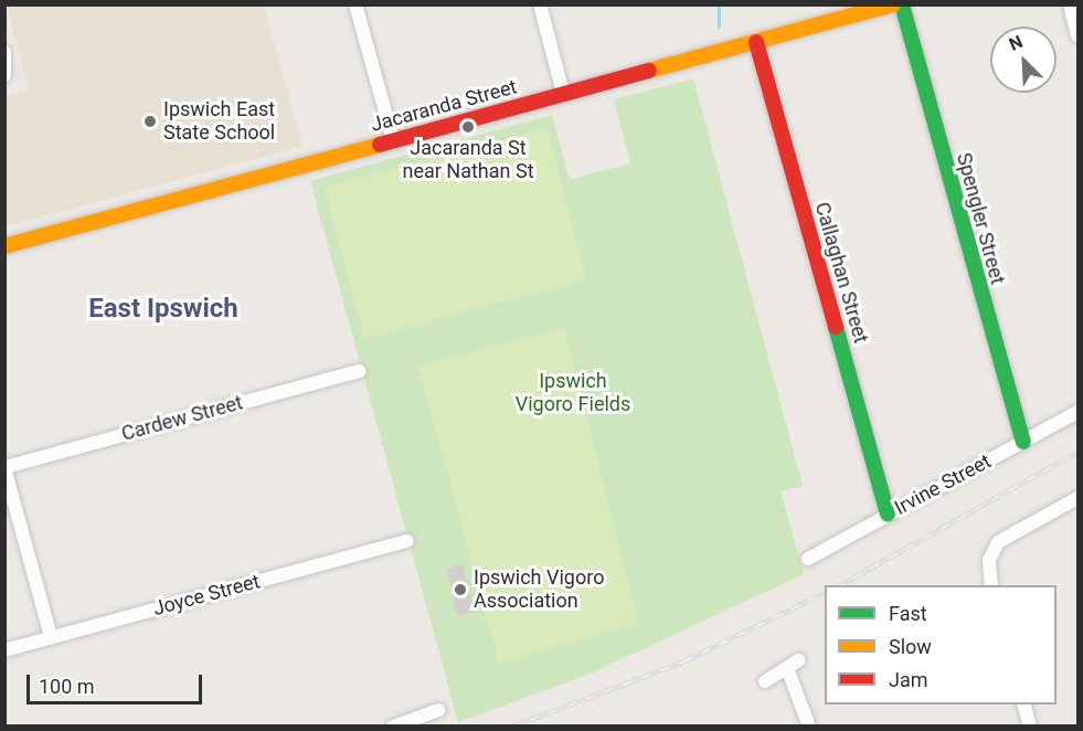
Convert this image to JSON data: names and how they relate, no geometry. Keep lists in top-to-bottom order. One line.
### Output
{"streets":{"street":["Jacaranda Street","Spengler Street","Callaghan Street","Cardew Street","Irvine Street","Joyce Street"]},"crossings":[["Jacaranda Street","Callaghan Street"],["Spengler Street","Irvine Street"],["Callaghan Street","Irvine Street"]],"districts":["East Ipswich"],"parks":["Ipswich Vigoro Fields"],"places":["Ipswich East State School","Jacaranda St near Nathan St","Ipswich Vigoro Association"],"legend":["Fast","Slow","Jam"],"scale_bar":"100 m","north":"top left"}
